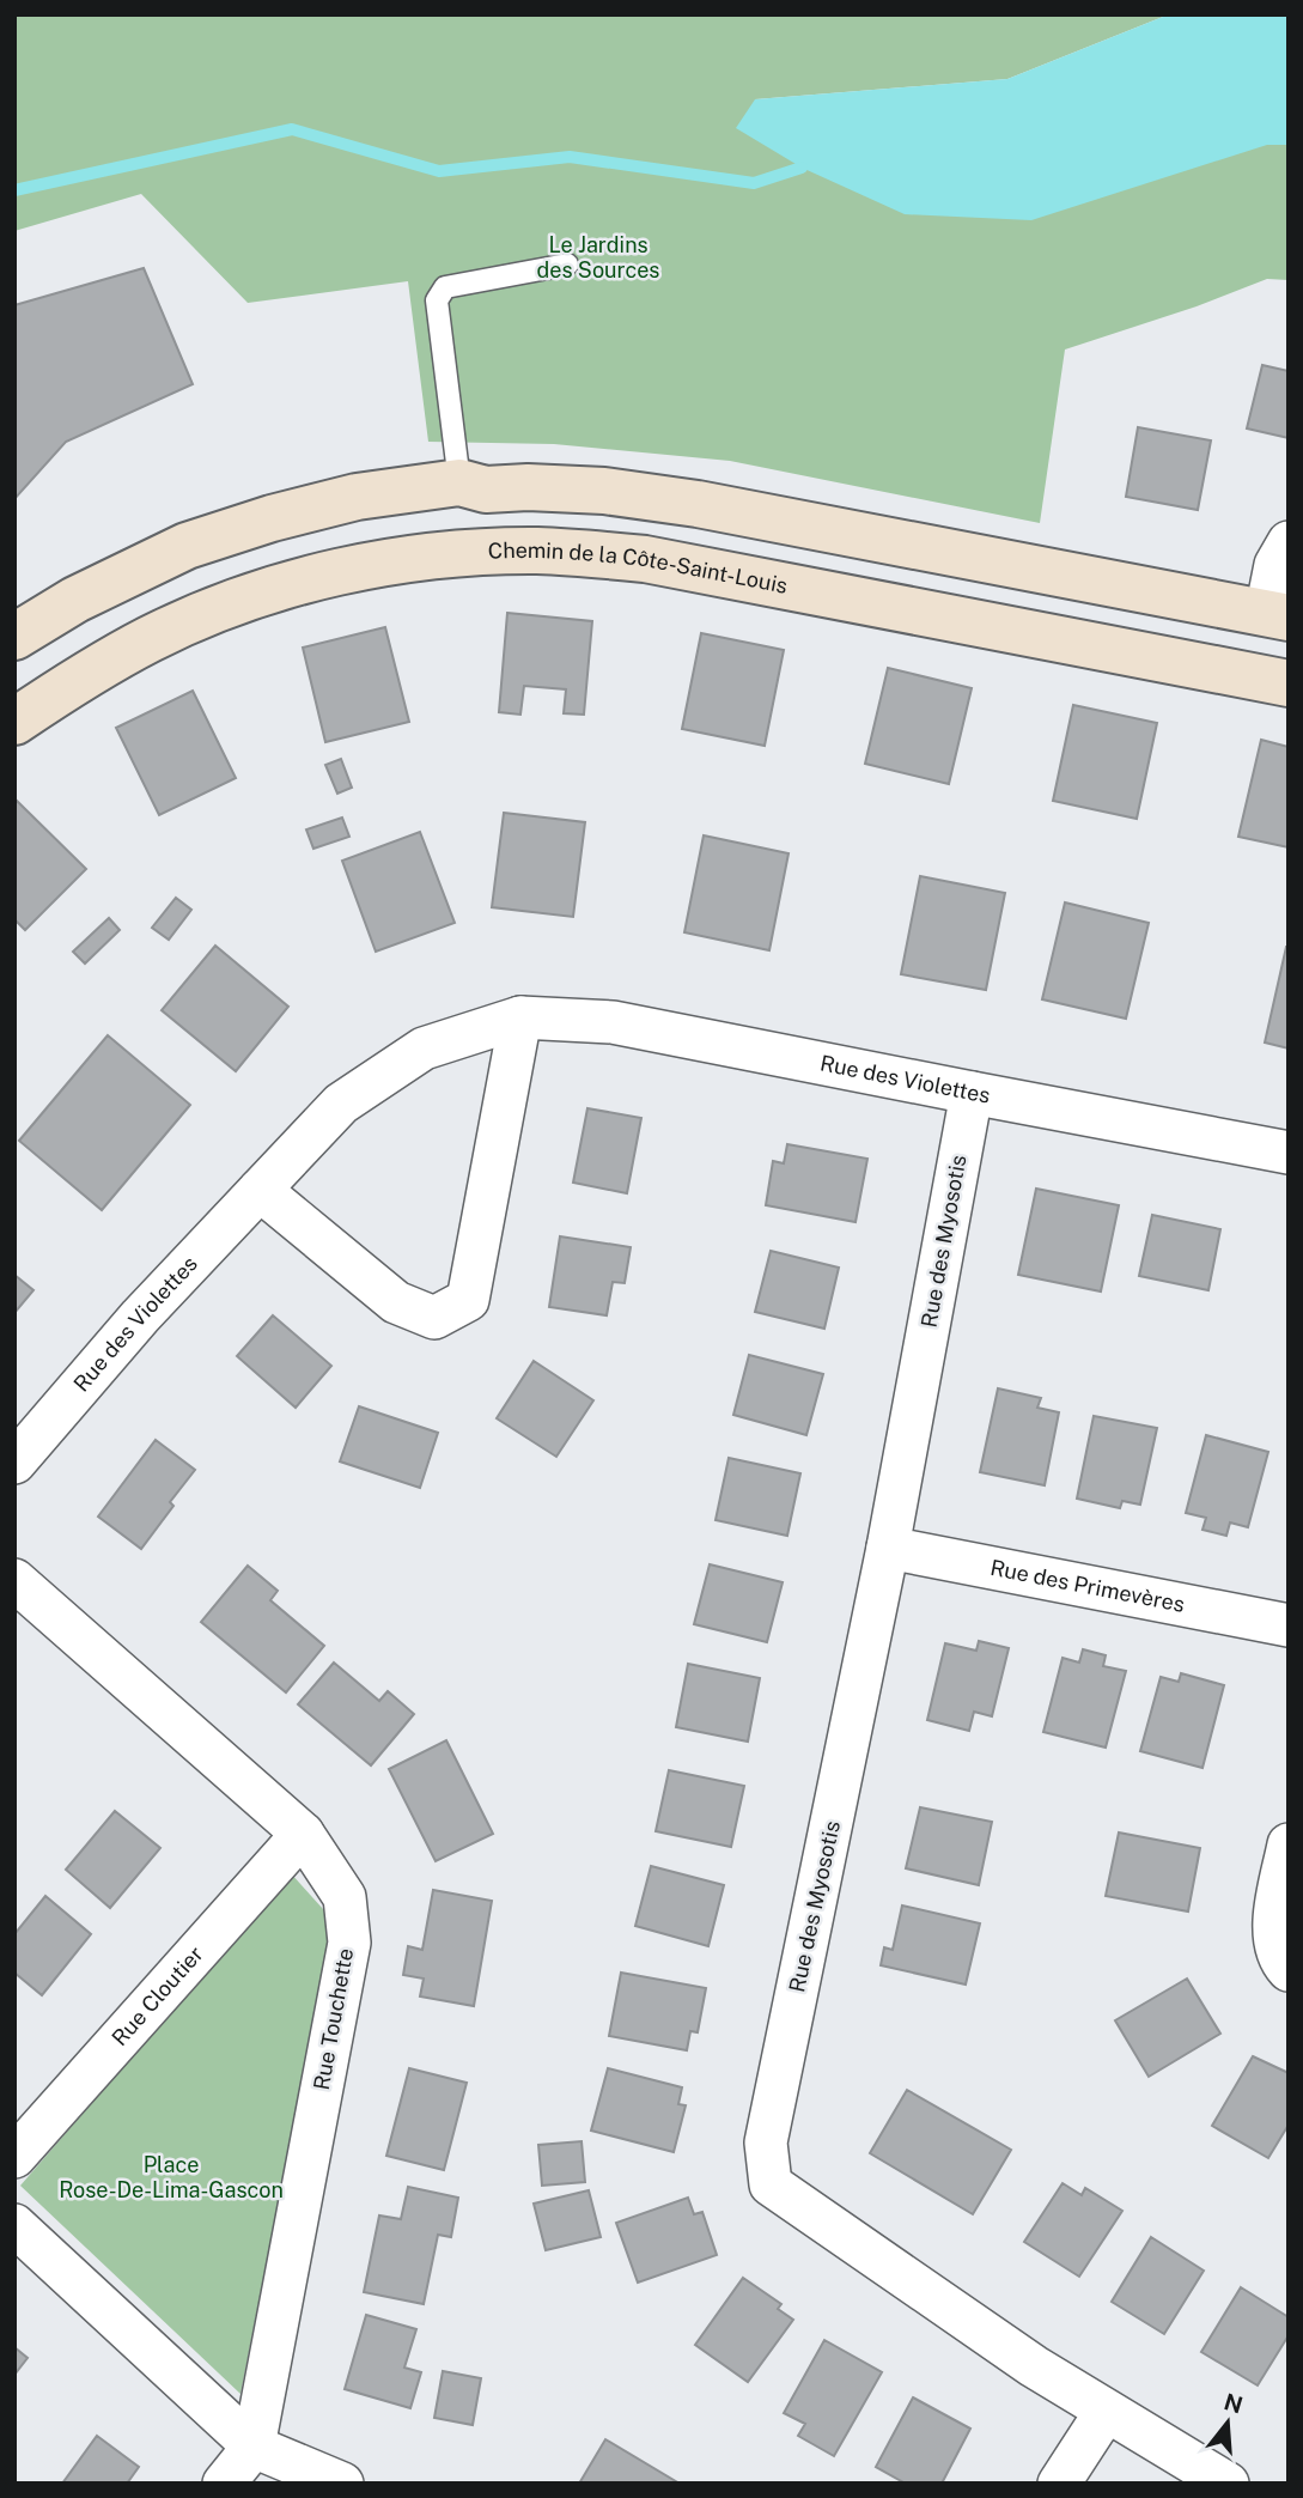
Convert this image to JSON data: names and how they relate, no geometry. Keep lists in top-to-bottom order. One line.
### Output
{"streets":{"street":["Chemin de la Côte-Saint-Louis","Rue des Violettes","Rue des Myosotis","Rue des Primevères","Rue Cloutier","Rue Touchette"]},"crossings":[["Rue des Violettes","Rue des Myosotis"],["Rue des Myosotis","Rue des Primevères"],["Rue Cloutier","Rue Touchette"]],"parks":["Le Jardins des Sources","Place Rose-De-Lima-Gascon"],"north":"top"}
